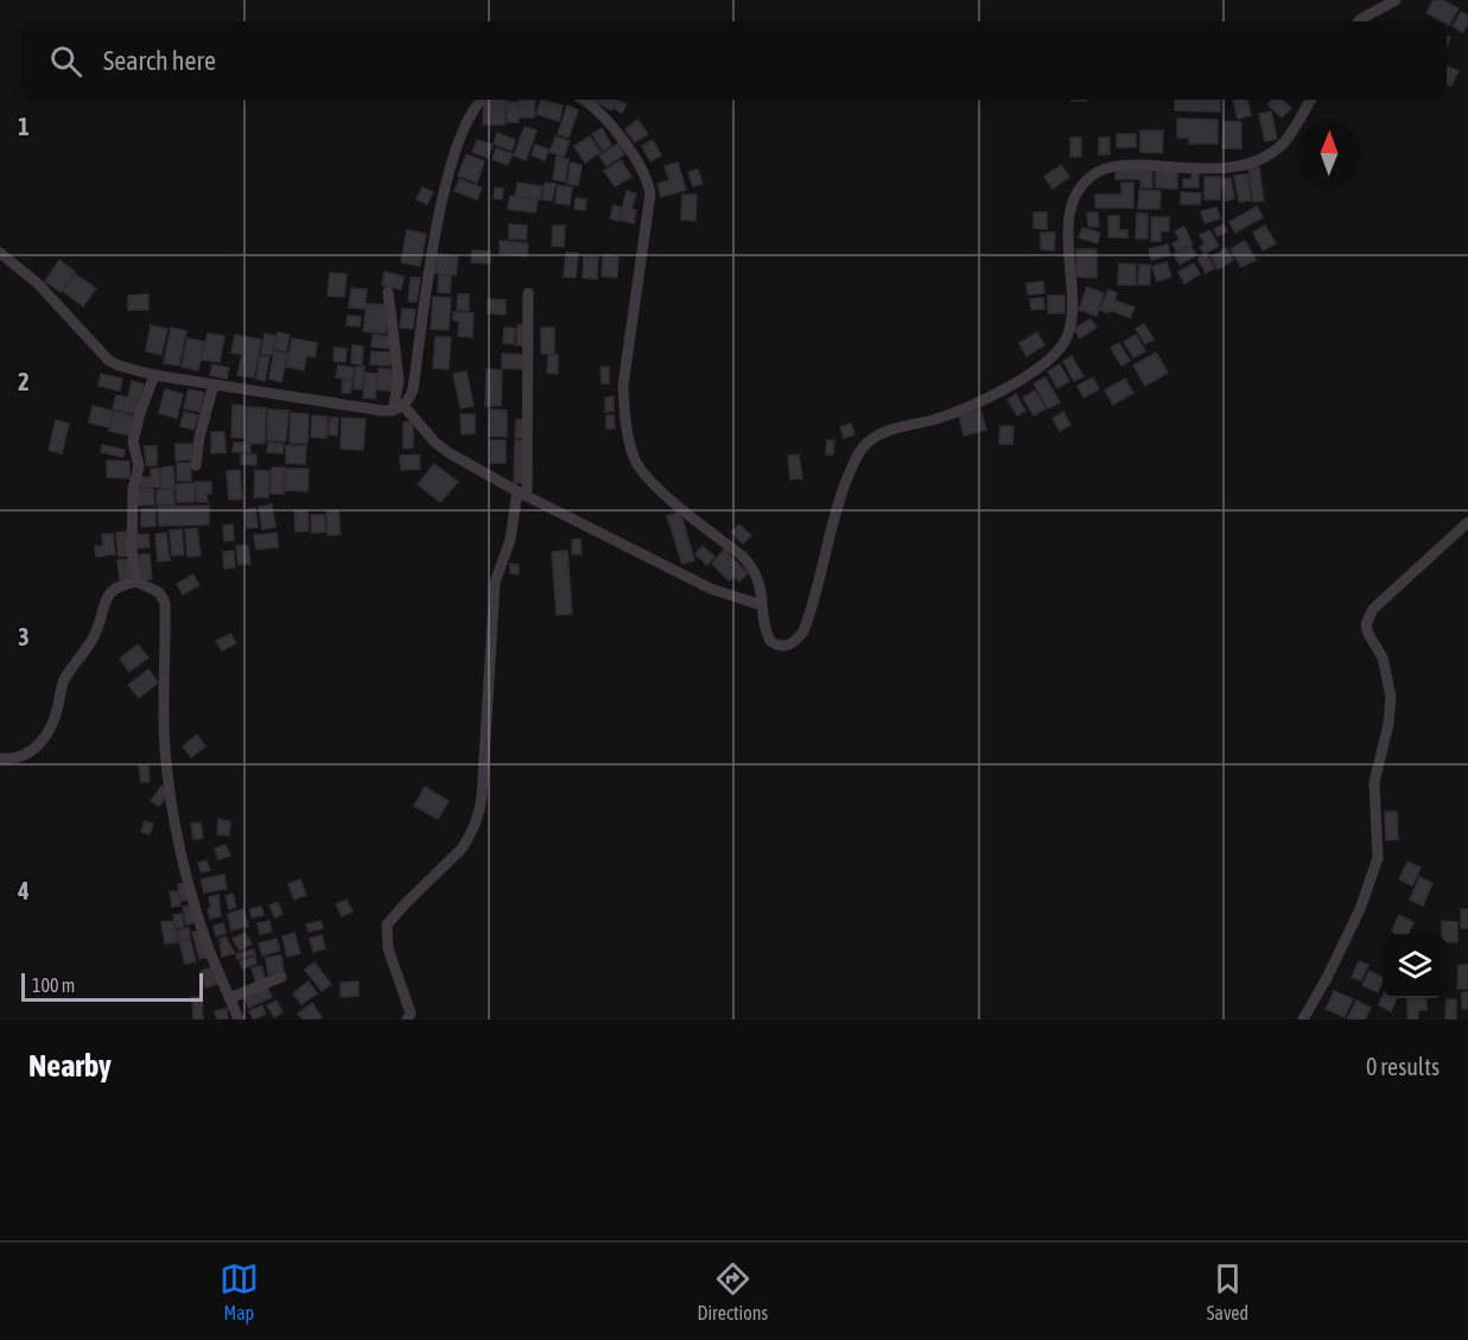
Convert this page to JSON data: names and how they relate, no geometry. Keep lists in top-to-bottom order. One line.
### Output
{"scale_bar":"100 m","north":"top","page":{"search":"Search here","scale":"100 m","heading":["Nearby","0 results"],"nav":["Map","Directions","Saved"]},"grid":{"rows":["1","2","3","4"]}}
